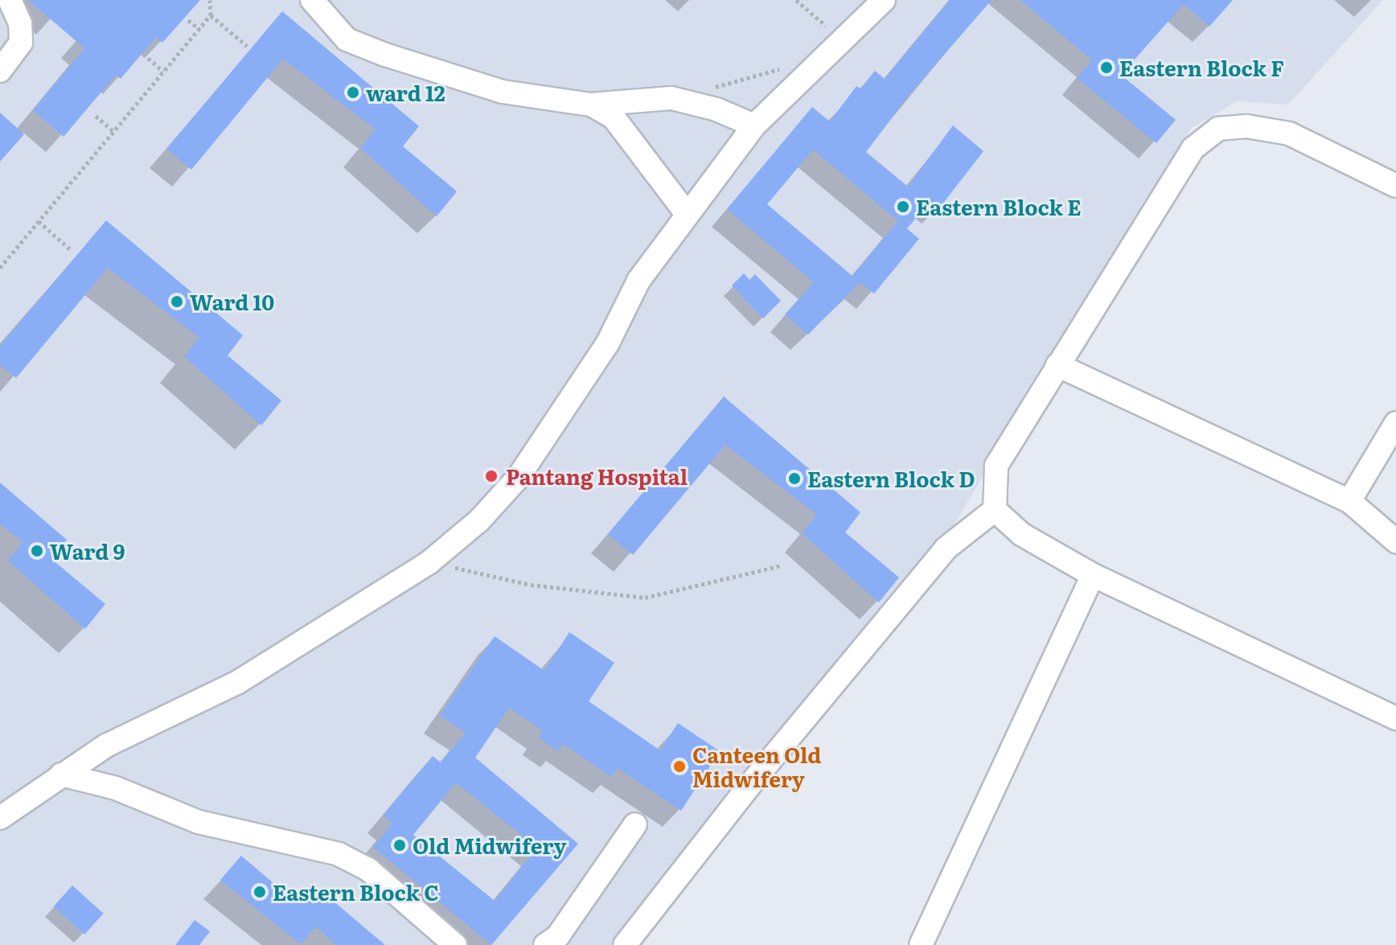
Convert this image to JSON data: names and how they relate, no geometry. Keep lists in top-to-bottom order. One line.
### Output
{"places":["Eastern Block F","ward 12","Eastern Block E","Ward 10","Pantang Hospital","Eastern Block D","Ward 9","Canteen Old Midwifery","Old Midwifery","Eastern Block C"]}
